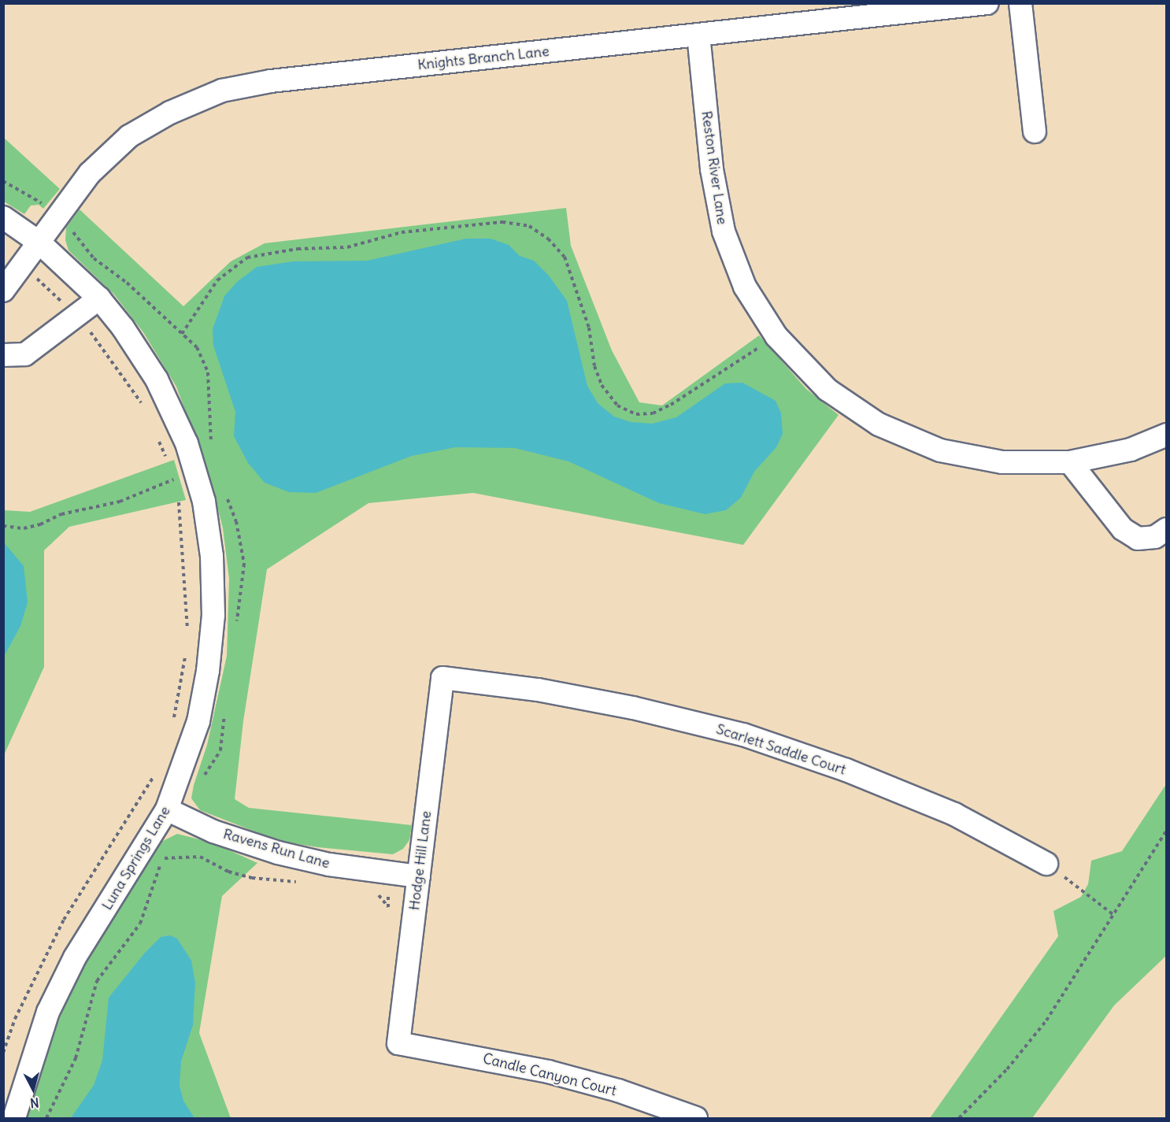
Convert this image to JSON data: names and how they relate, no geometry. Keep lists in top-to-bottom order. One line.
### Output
{"streets":{"street":["Knights Branch Lane","Reston River Lane","Scarlett Saddle Court","Ravens Run Lane","Luna Springs Lane","Hodge Hill Lane","Candle Canyon Court"]},"crossings":[["Knights Branch Lane","Reston River Lane"],["Knights Branch Lane","Luna Springs Lane"],["Scarlett Saddle Court","Hodge Hill Lane"],["Ravens Run Lane","Luna Springs Lane"],["Ravens Run Lane","Hodge Hill Lane"],["Hodge Hill Lane","Candle Canyon Court"]],"north":"bottom"}
